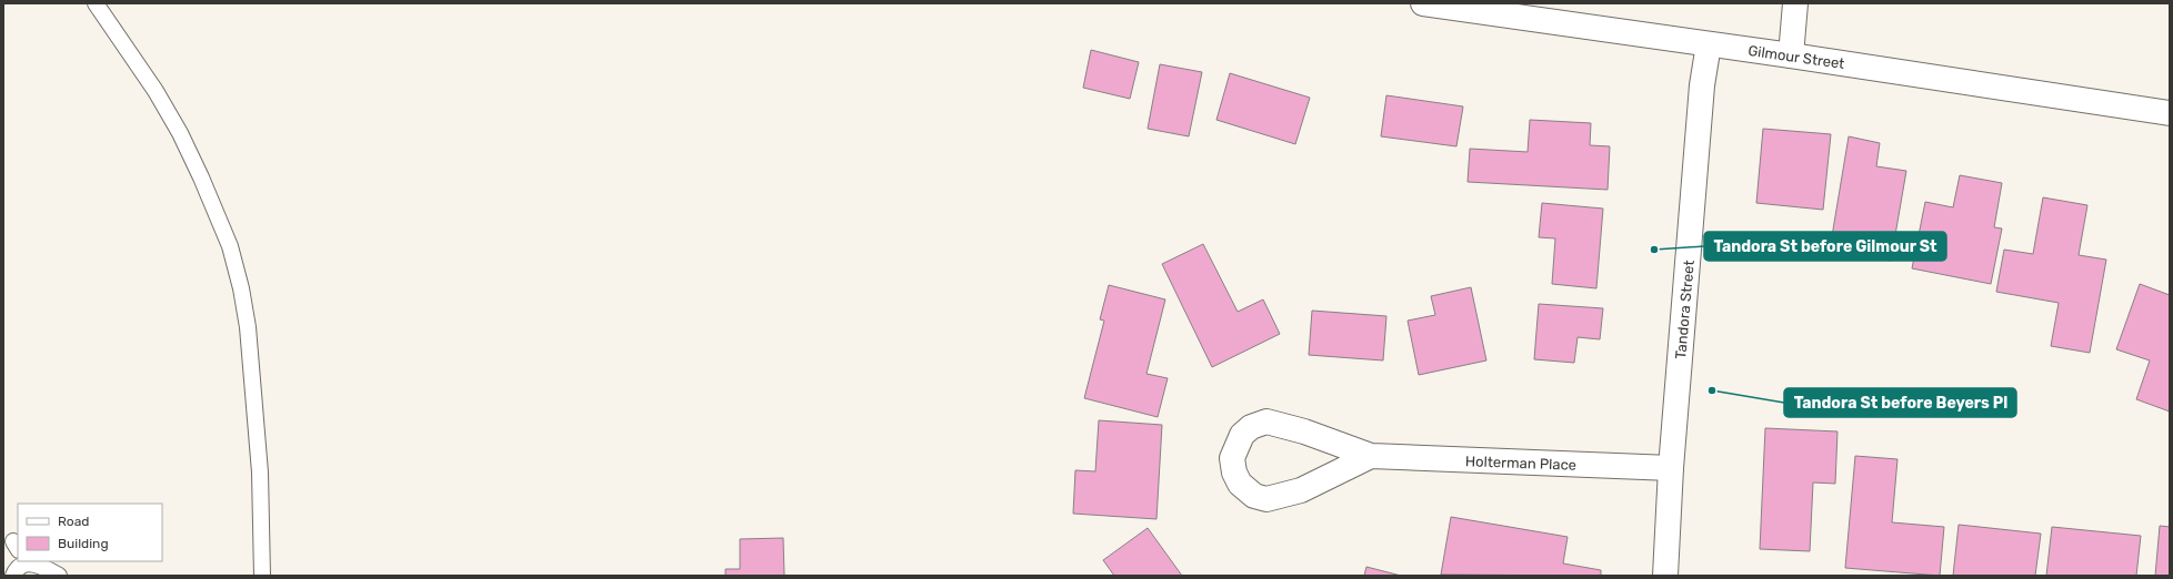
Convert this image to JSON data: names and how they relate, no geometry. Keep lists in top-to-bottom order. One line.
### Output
{"streets":{"street":["Gilmour Street","Tandora Street","Holterman Place"]},"crossings":[["Gilmour Street","Tandora Street"],["Tandora Street","Holterman Place"]],"places":["Tandora St before Gilmour St","Tandora St before Beyers Pl"],"legend":["Road","Building"]}
